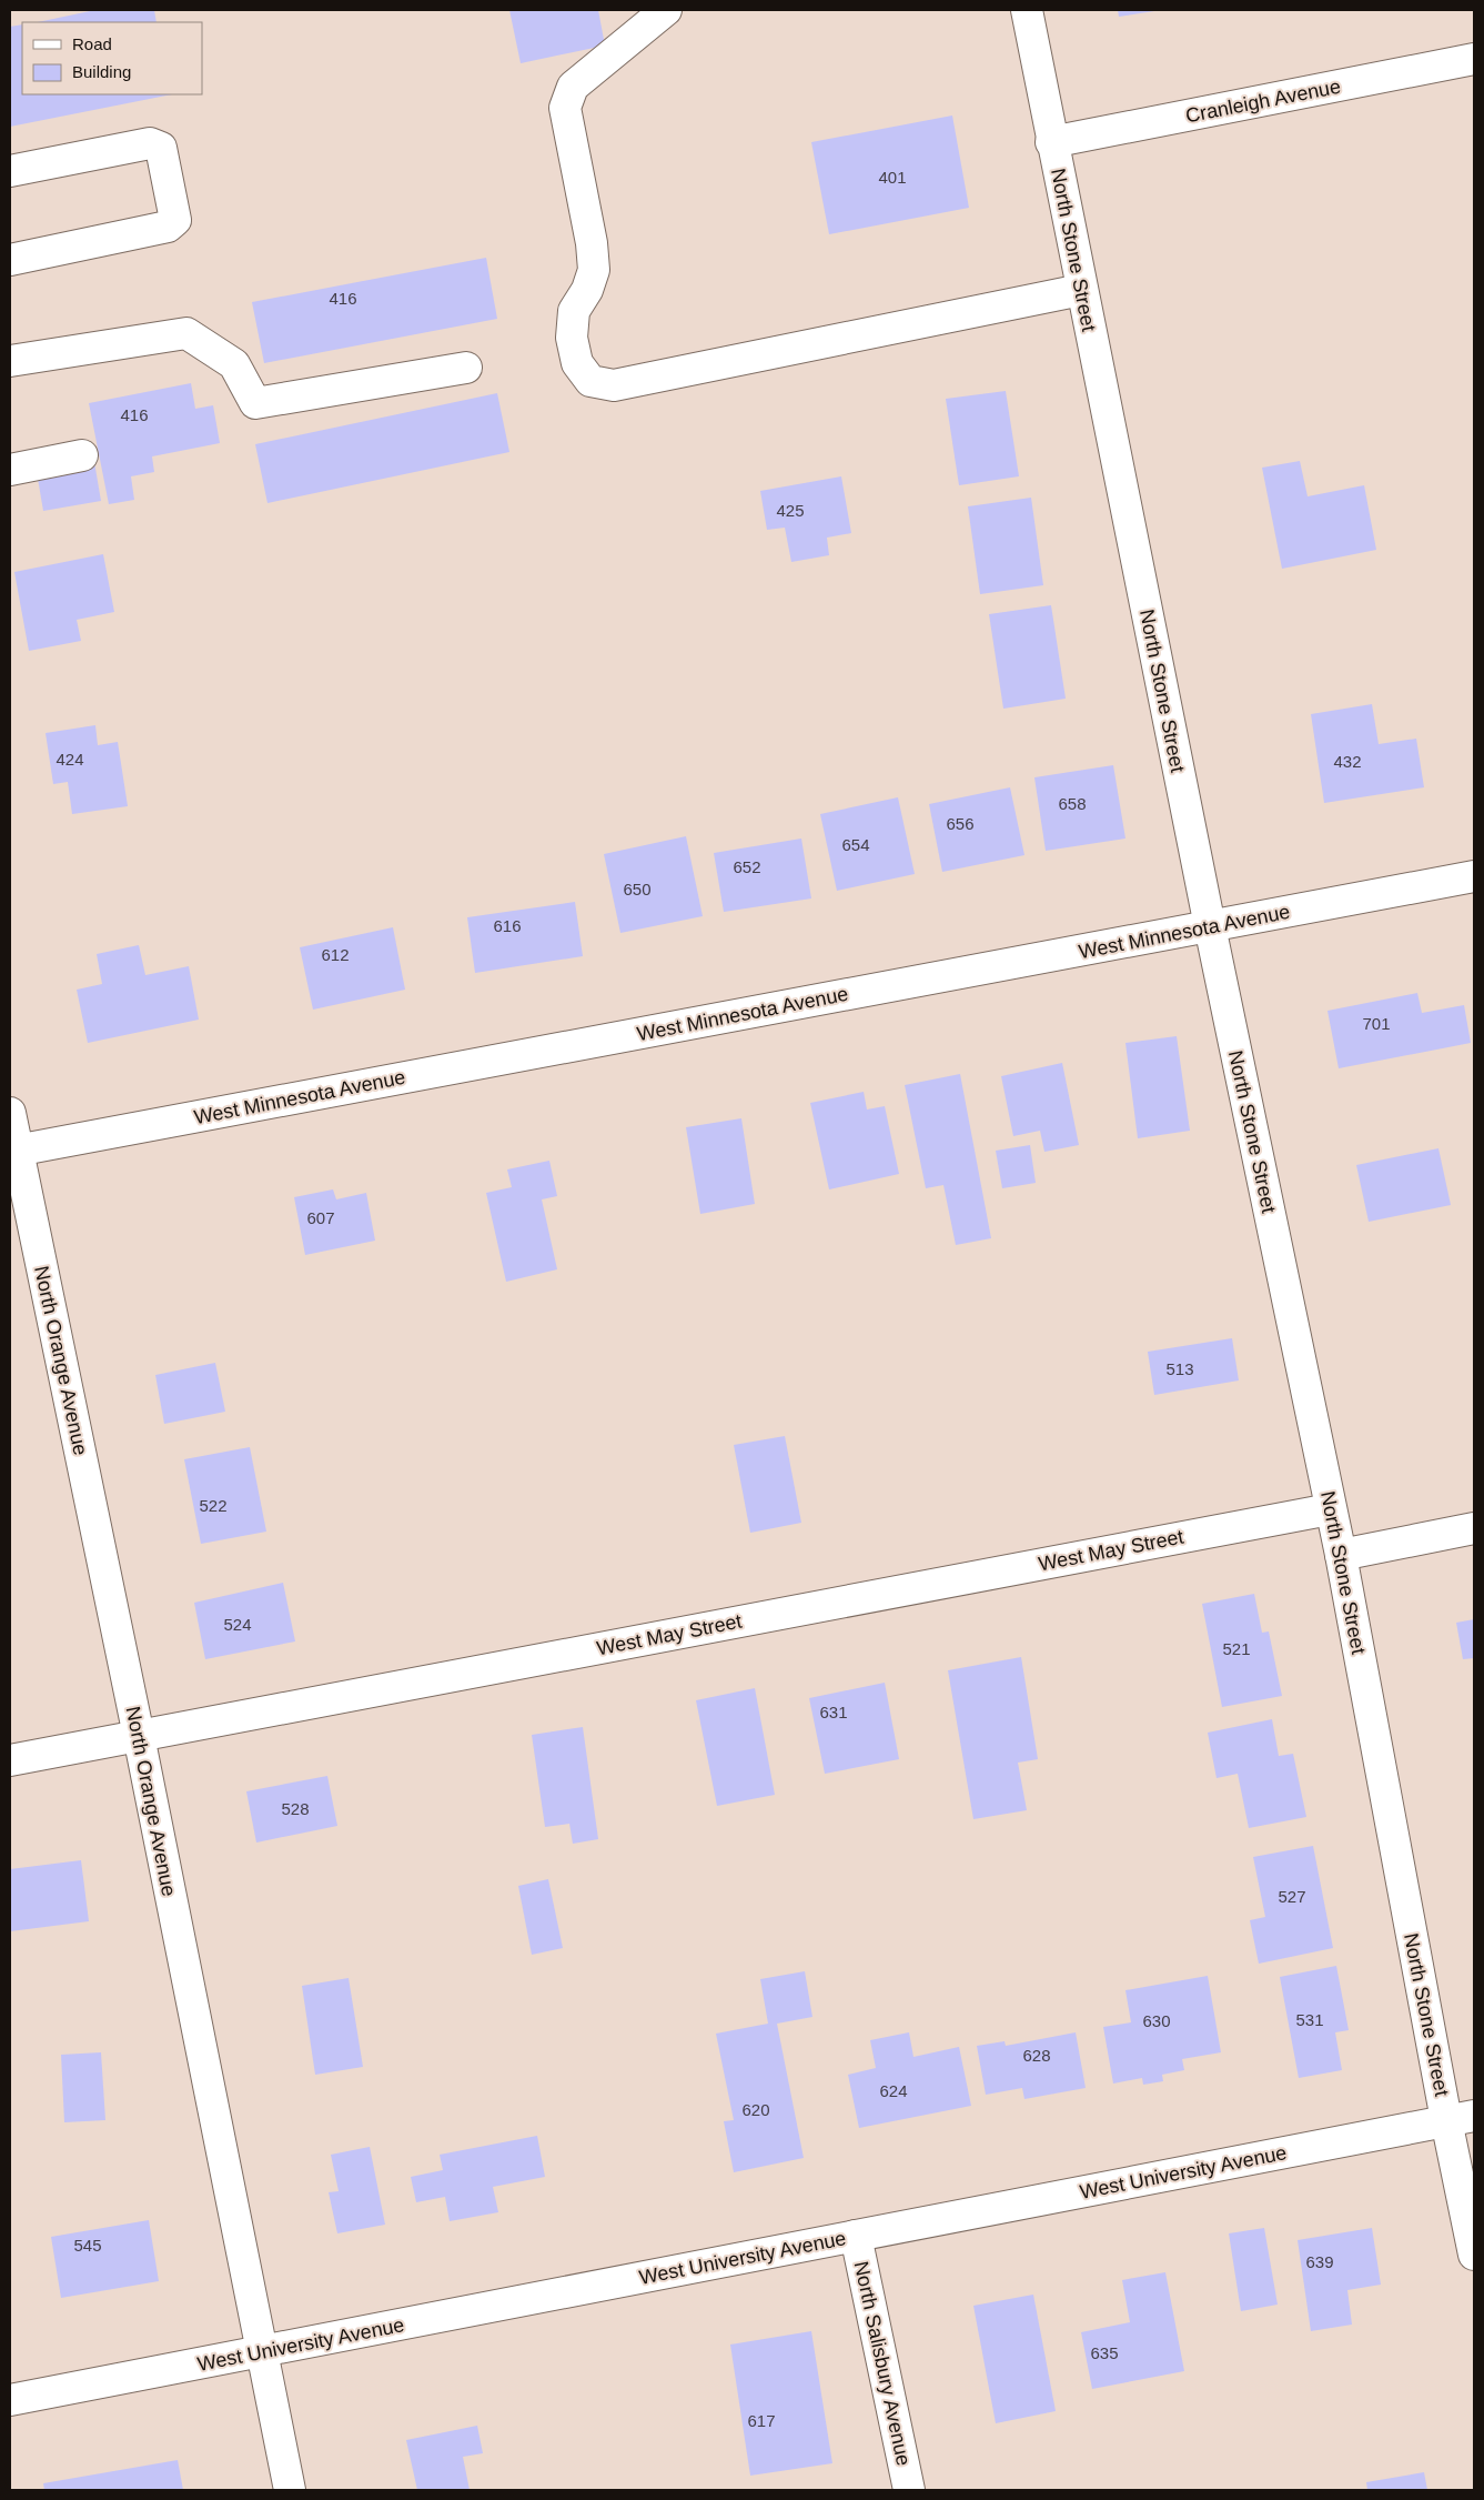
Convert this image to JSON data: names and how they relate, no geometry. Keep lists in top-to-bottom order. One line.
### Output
{"streets":{"street":["Cranleigh Avenue","North Stone Street","West Minnesota Avenue","North Orange Avenue","West May Street","West University Avenue","North Salisbury Avenue"]},"crossings":[["Cranleigh Avenue","North Stone Street"],["North Stone Street","West Minnesota Avenue"],["North Stone Street","West May Street"],["North Stone Street","West University Avenue"],["West Minnesota Avenue","North Orange Avenue"],["North Orange Avenue","West May Street"],["North Orange Avenue","West University Avenue"],["West University Avenue","North Salisbury Avenue"]],"house_numbers":["401","416","416","425","424","432","658","656","654","652","650","616","612","701","607","513","522","524","521","631","528","527","531","630","628","624","620","545","639","635","617"],"legend":["Road","Building"]}
